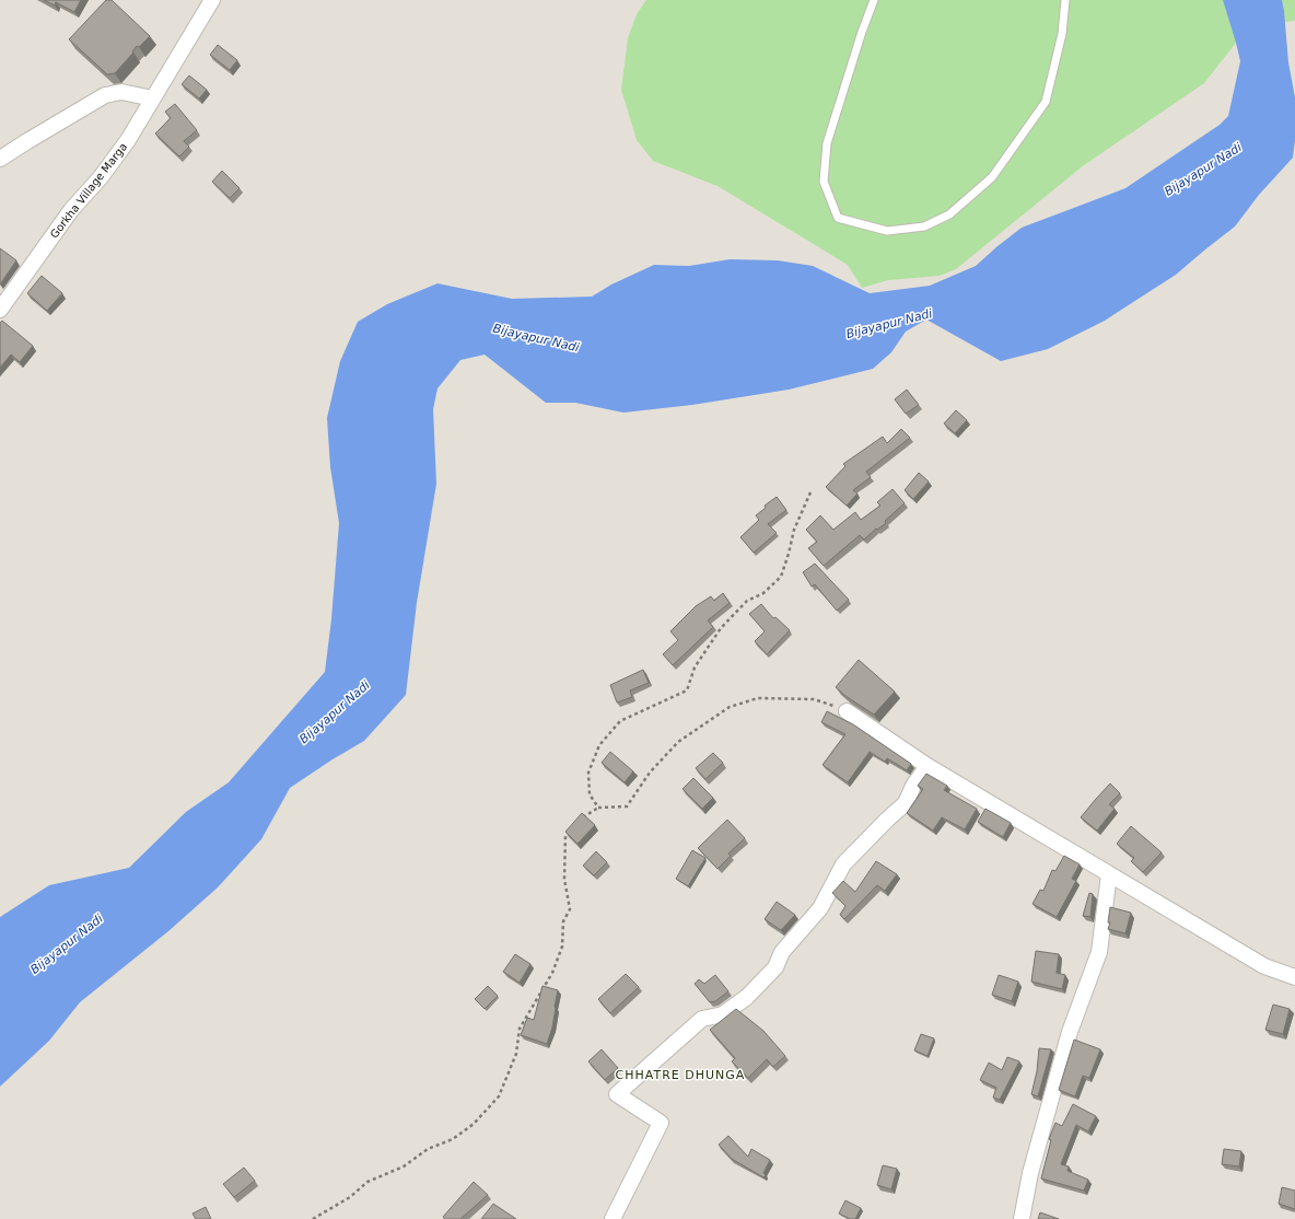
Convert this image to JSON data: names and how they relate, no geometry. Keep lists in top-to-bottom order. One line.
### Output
{"streets":{"street":["Gorkha Village Marga"]},"districts":["CHHATRE DHUNGA"],"water":["Bijayapur Nadi"]}
